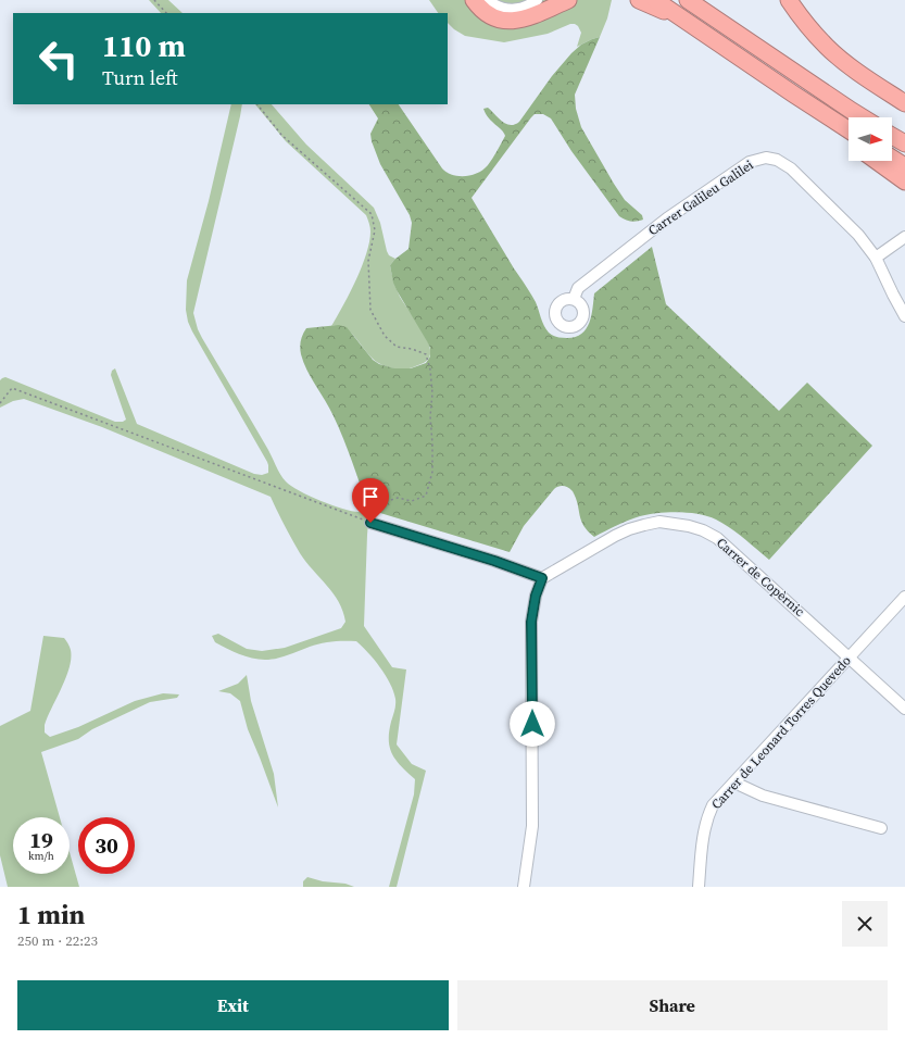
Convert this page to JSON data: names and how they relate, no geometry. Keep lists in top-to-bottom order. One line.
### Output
{"streets":{"street":["Carrer Galileu Galilei","Carrer de Copèrnic","Carrer de Leonard Torres Quevedo"]},"crossings":[["Carrer de Copèrnic","Carrer de Leonard Torres Quevedo"]],"north":"right","page":{"turn":["110 m","Turn left"],"speed":"19 km/h","limit":"30","heading":["1 min","250 m · 22:23"],"buttons":["Exit","Share"]}}
